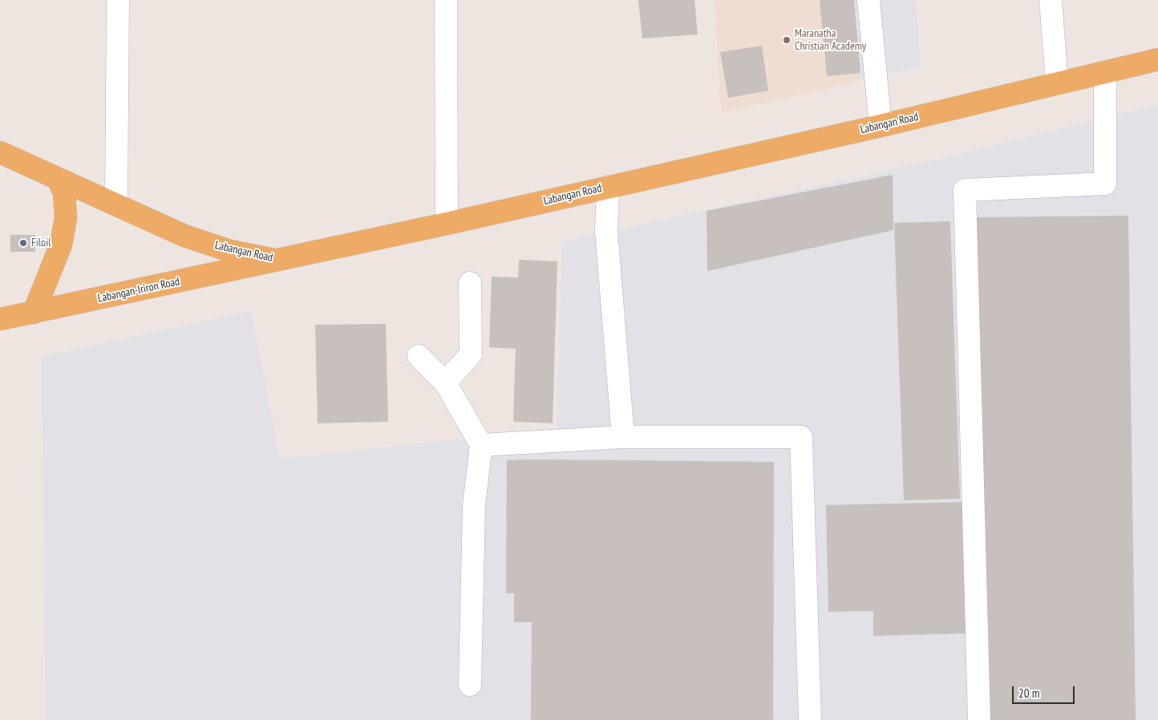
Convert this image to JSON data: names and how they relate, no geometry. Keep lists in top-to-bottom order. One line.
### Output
{"streets":{"main road":["Labangan Road","Labangan-Iriron Road"]},"crossings":[["Labangan Road","Labangan-Iriron Road"]],"places":["Maranatha Christian Academy","Filoil"],"scale_bar":"20 m"}
